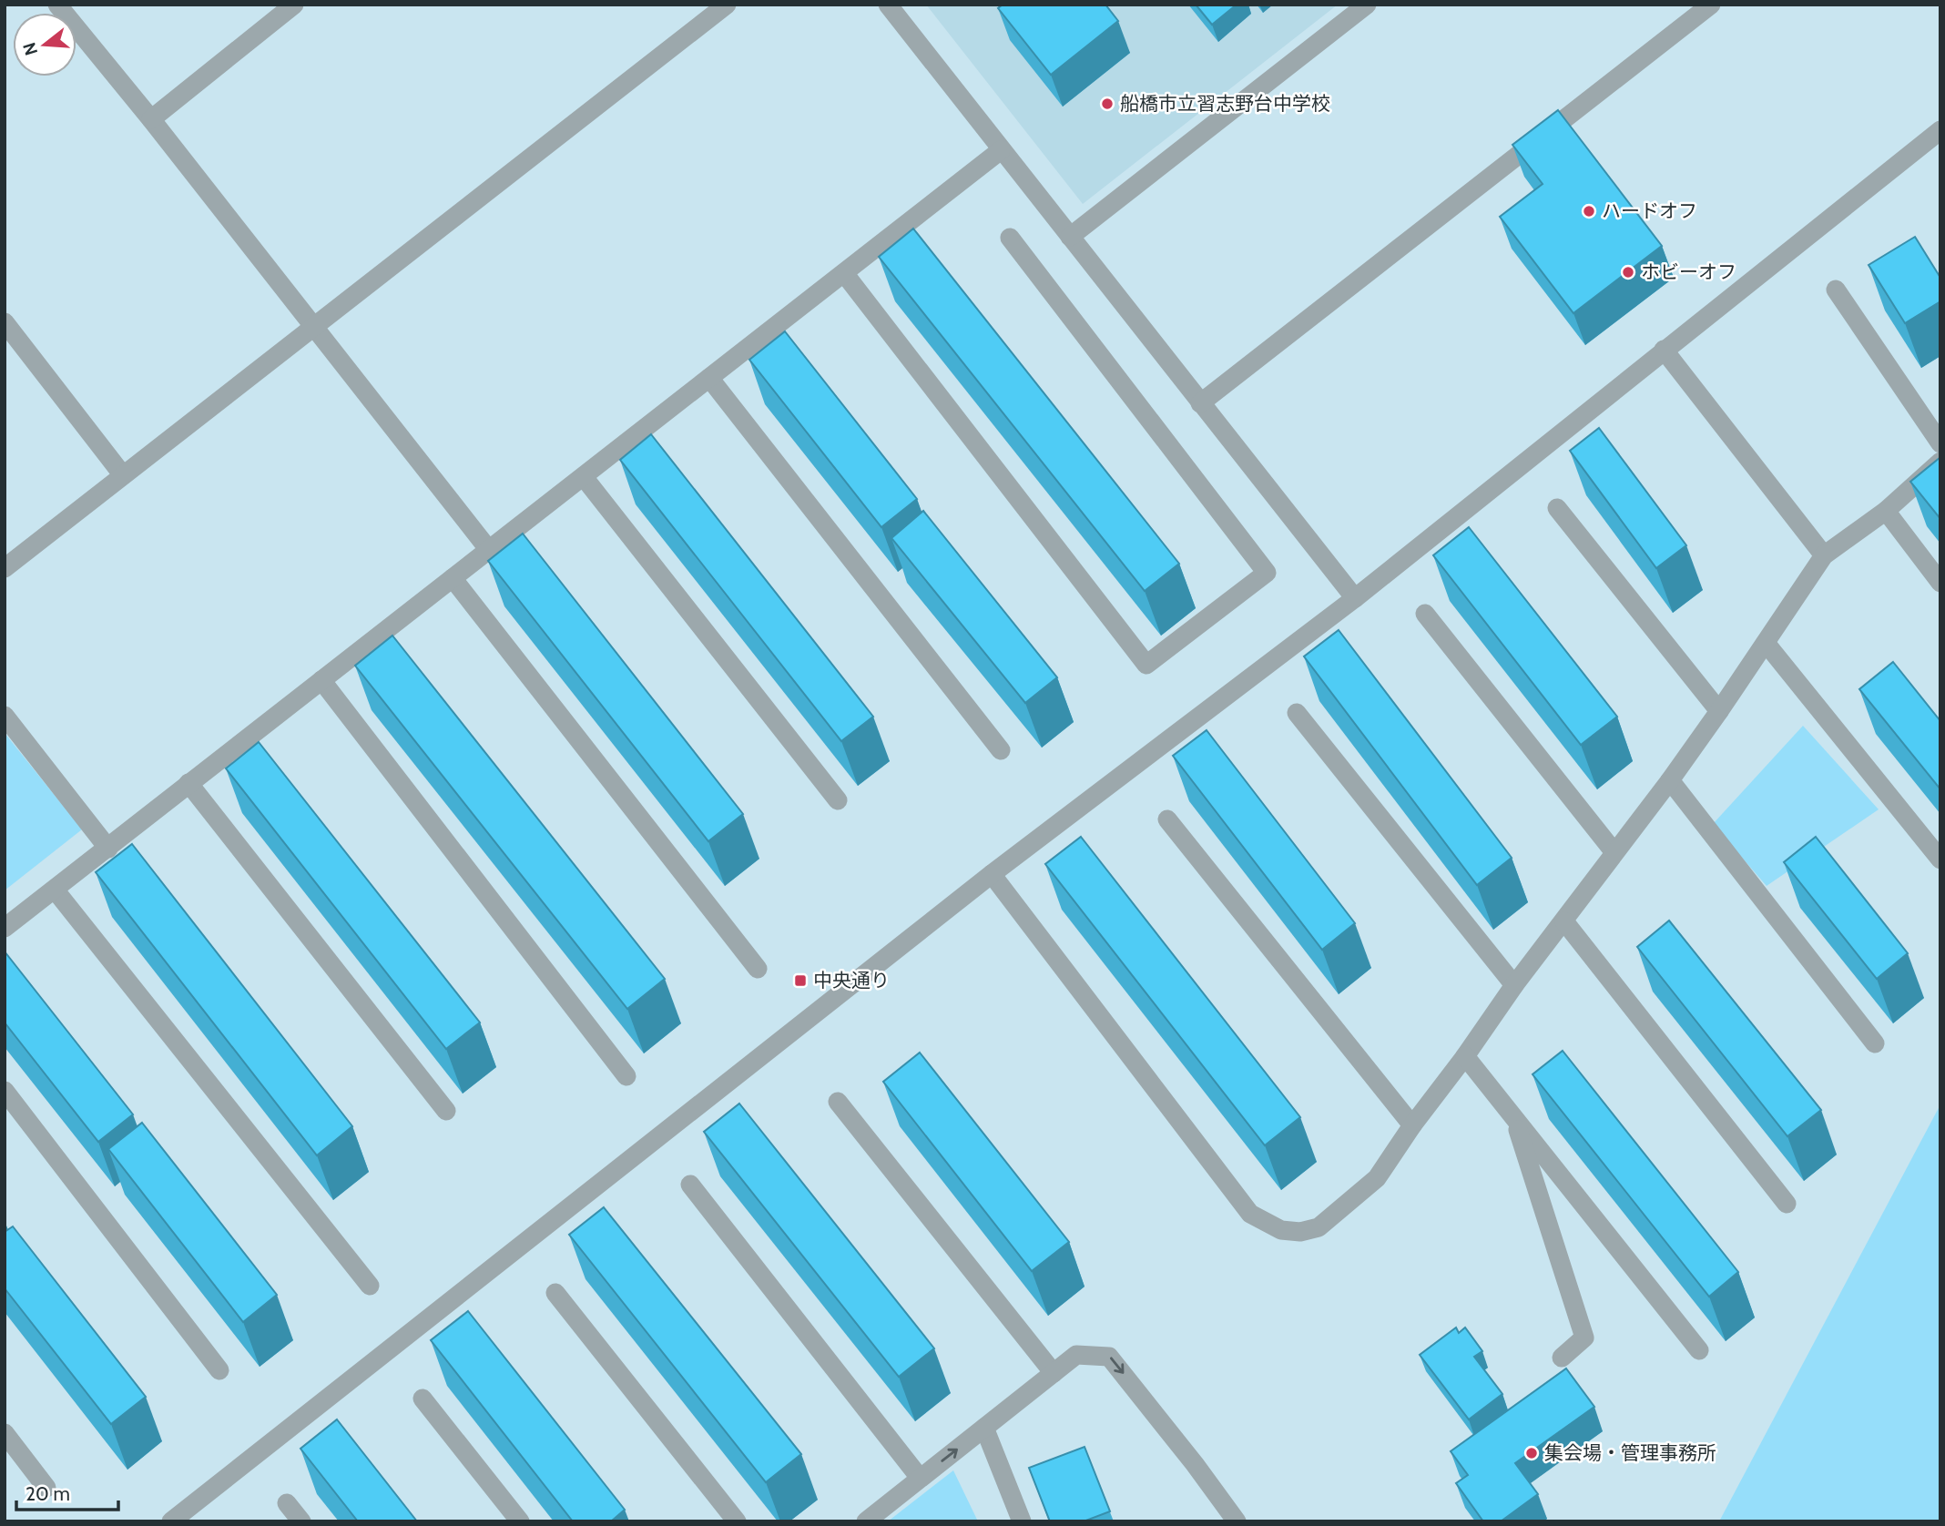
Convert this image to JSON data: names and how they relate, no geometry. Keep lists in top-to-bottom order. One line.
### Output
{"places":{"other":["船橋市立習志野台中学校","ハードオフ","ホビーオフ","集会場・管理事務所"],"transit":["中央通り"]},"scale_bar":"20 m","north":"left"}
